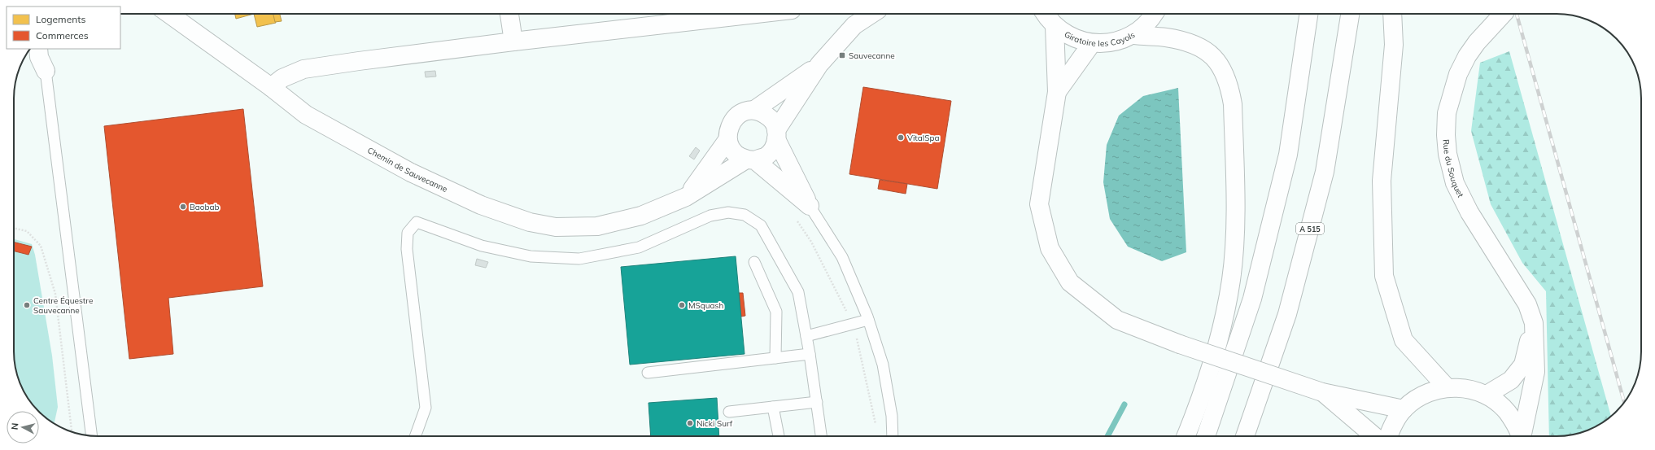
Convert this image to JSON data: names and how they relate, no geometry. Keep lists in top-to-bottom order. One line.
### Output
{"streets":{"main road":["Giratoire les Cayols","Rue du Souquet","Chemin de Sauvecanne","A 515"]},"places":{"transit":["Sauvecanne"],"other":["VitalSpa","Baobab","Centre Équestre Sauvecanne","MSquash","Nicki Surf"]},"legend":["Logements","Commerces"],"north":"left"}
